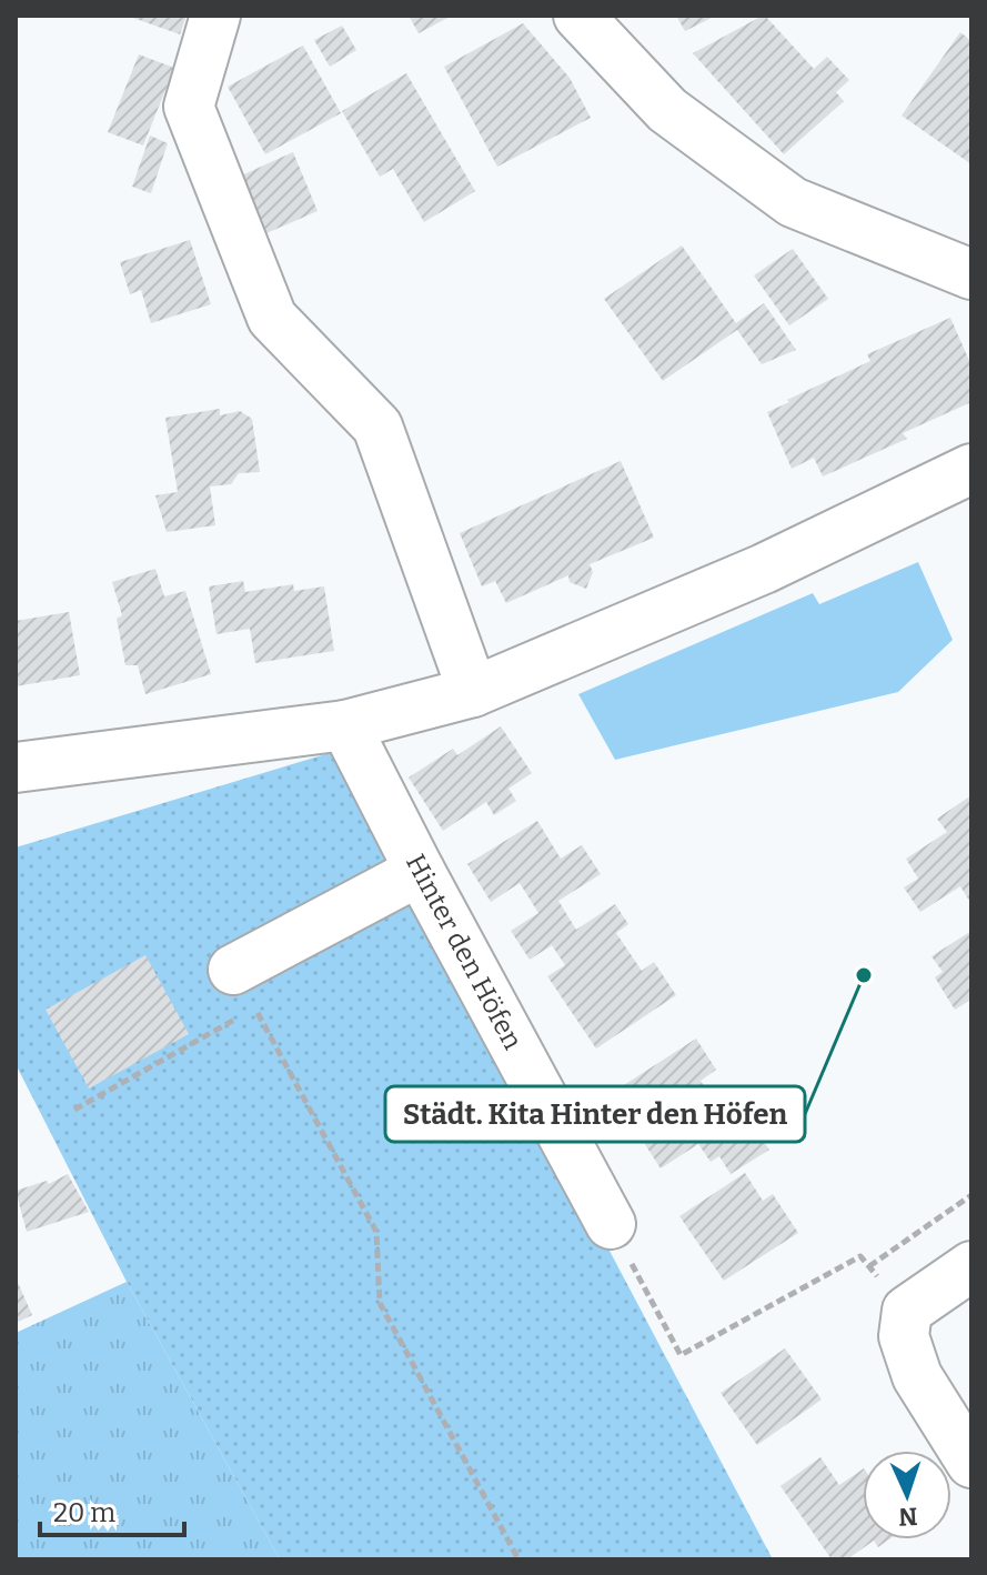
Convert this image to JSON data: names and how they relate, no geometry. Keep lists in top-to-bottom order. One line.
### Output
{"streets":{"street":["Hinter den Höfen"]},"places":["Städt. Kita Hinter den Höfen"],"scale_bar":"20 m","north":"bottom"}
